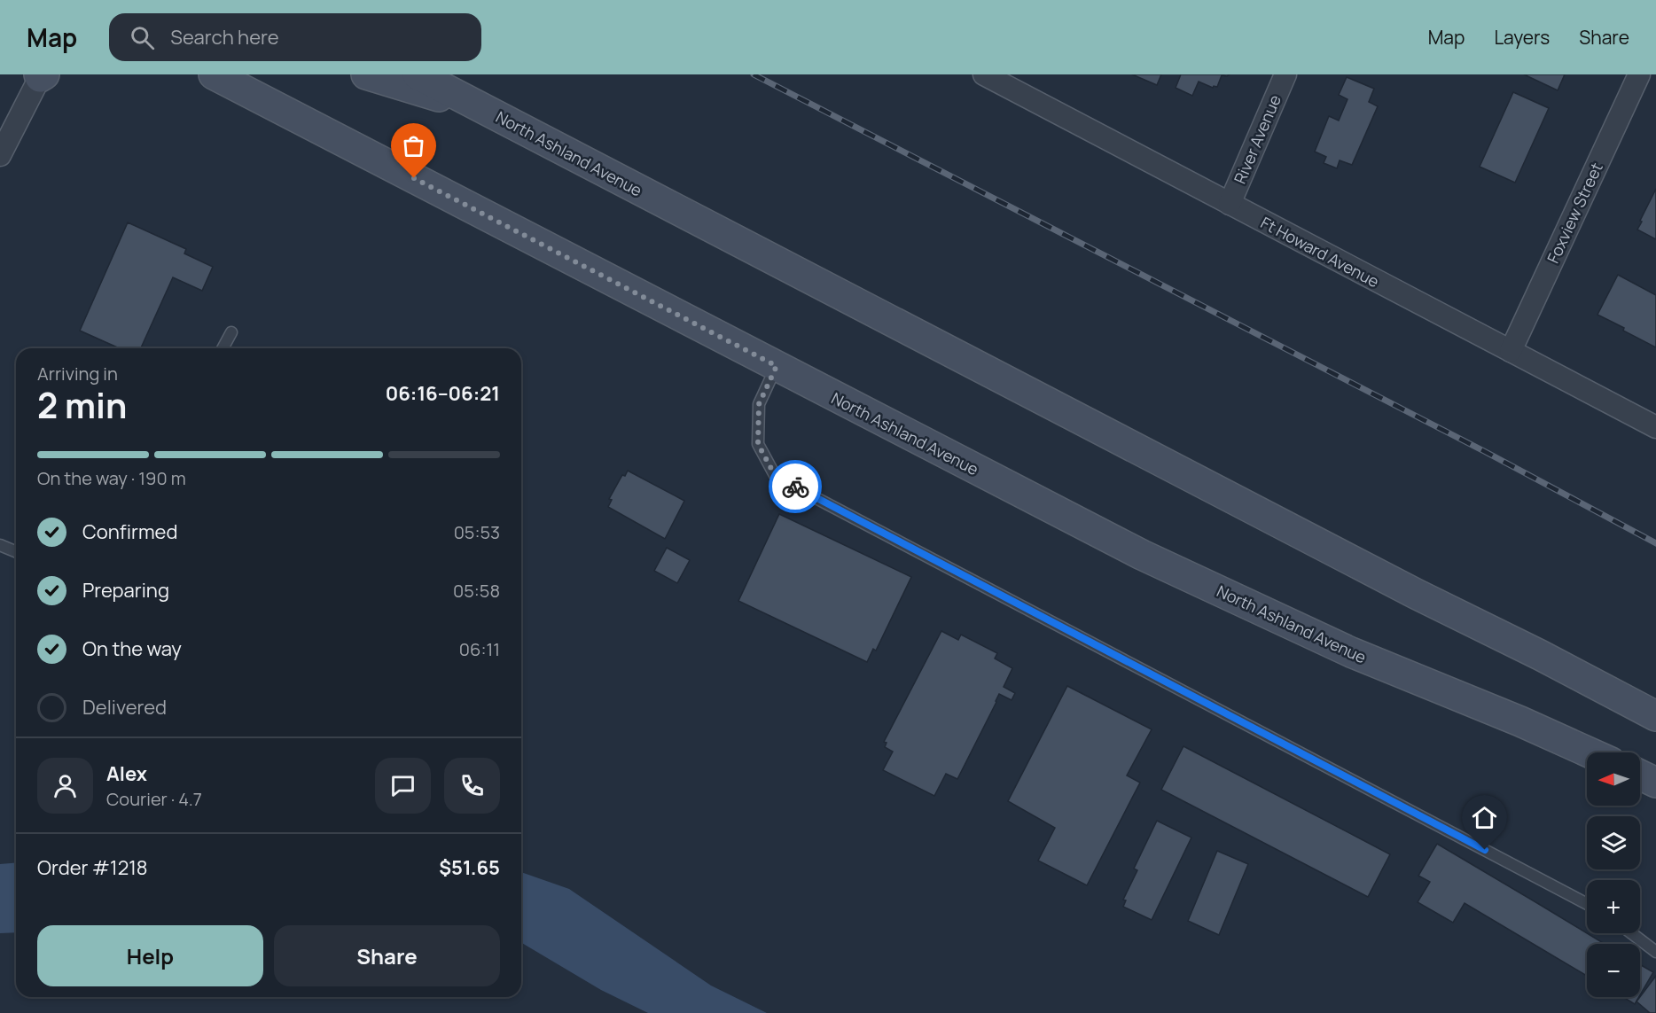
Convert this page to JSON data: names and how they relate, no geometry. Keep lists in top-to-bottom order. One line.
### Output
{"streets":{"main road":["North Ashland Avenue"],"street":["River Avenue","Foxview Street","Ft Howard Avenue"]},"crossings":[["River Avenue","Ft Howard Avenue"],["Foxview Street","Ft Howard Avenue"]],"north":"left","page":{"header":"Map","search":"Search here","nav":["Map","Layers","Share"],"heading":["2 min","Arriving in","06:16–06:21"],"panel":["Alex","Courier · 4.7","Order #1218","$51.65"],"bar":"On the way · 190 m","list":[["Confirmed","05:53"],["Preparing","05:58"],["On the way","06:11"],"Delivered"],"map_buttons":["+","−"],"buttons":["Help","Share"]}}
